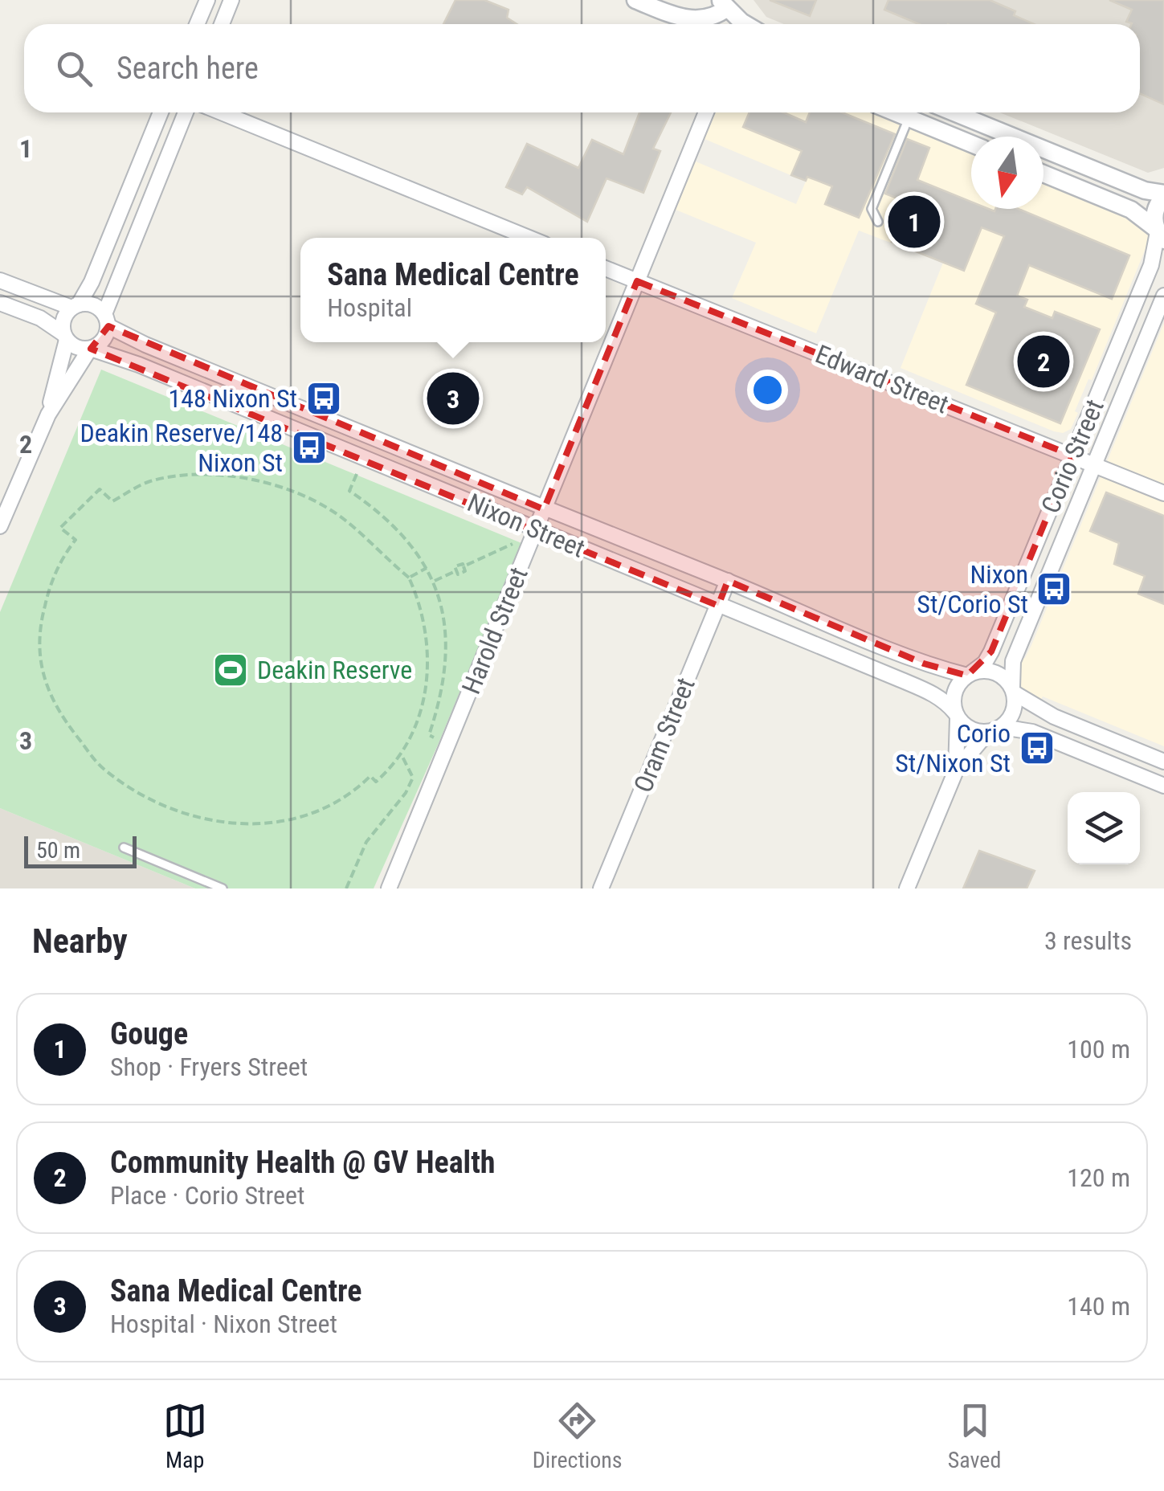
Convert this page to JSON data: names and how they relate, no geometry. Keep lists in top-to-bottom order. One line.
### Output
{"streets":{"street":["Edward Street","Corio Street","Nixon Street","Harold Street","Oram Street"]},"crossings":[["Edward Street","Corio Street"],["Edward Street","Harold Street"],["Corio Street","Nixon Street"],["Nixon Street","Harold Street"],["Nixon Street","Oram Street"]],"places":{"bus stop":["148 Nixon St","Deakin Reserve/148 Nixon St","Nixon St/Corio St","Corio St/Nixon St"],"sports":["Deakin Reserve"]},"scale_bar":"50 m","north":"bottom","page":{"search":"Search here","pins":["1","2","3"],"popup":["Sana Medical Centre","Hospital"],"scale":"50 m","heading":["Nearby","3 results"],"list":[{"mark":"1","name":"Gouge","note":"Shop · Fryers Street","value":"100 m"},{"mark":"2","name":"Community Health @ GV Health","note":"Place · Corio Street","value":"120 m"},{"mark":"3","name":"Sana Medical Centre","note":"Hospital · Nixon Street","value":"140 m"}],"nav":["Map","Directions","Saved"]},"grid":{"rows":["1","2","3"]}}
